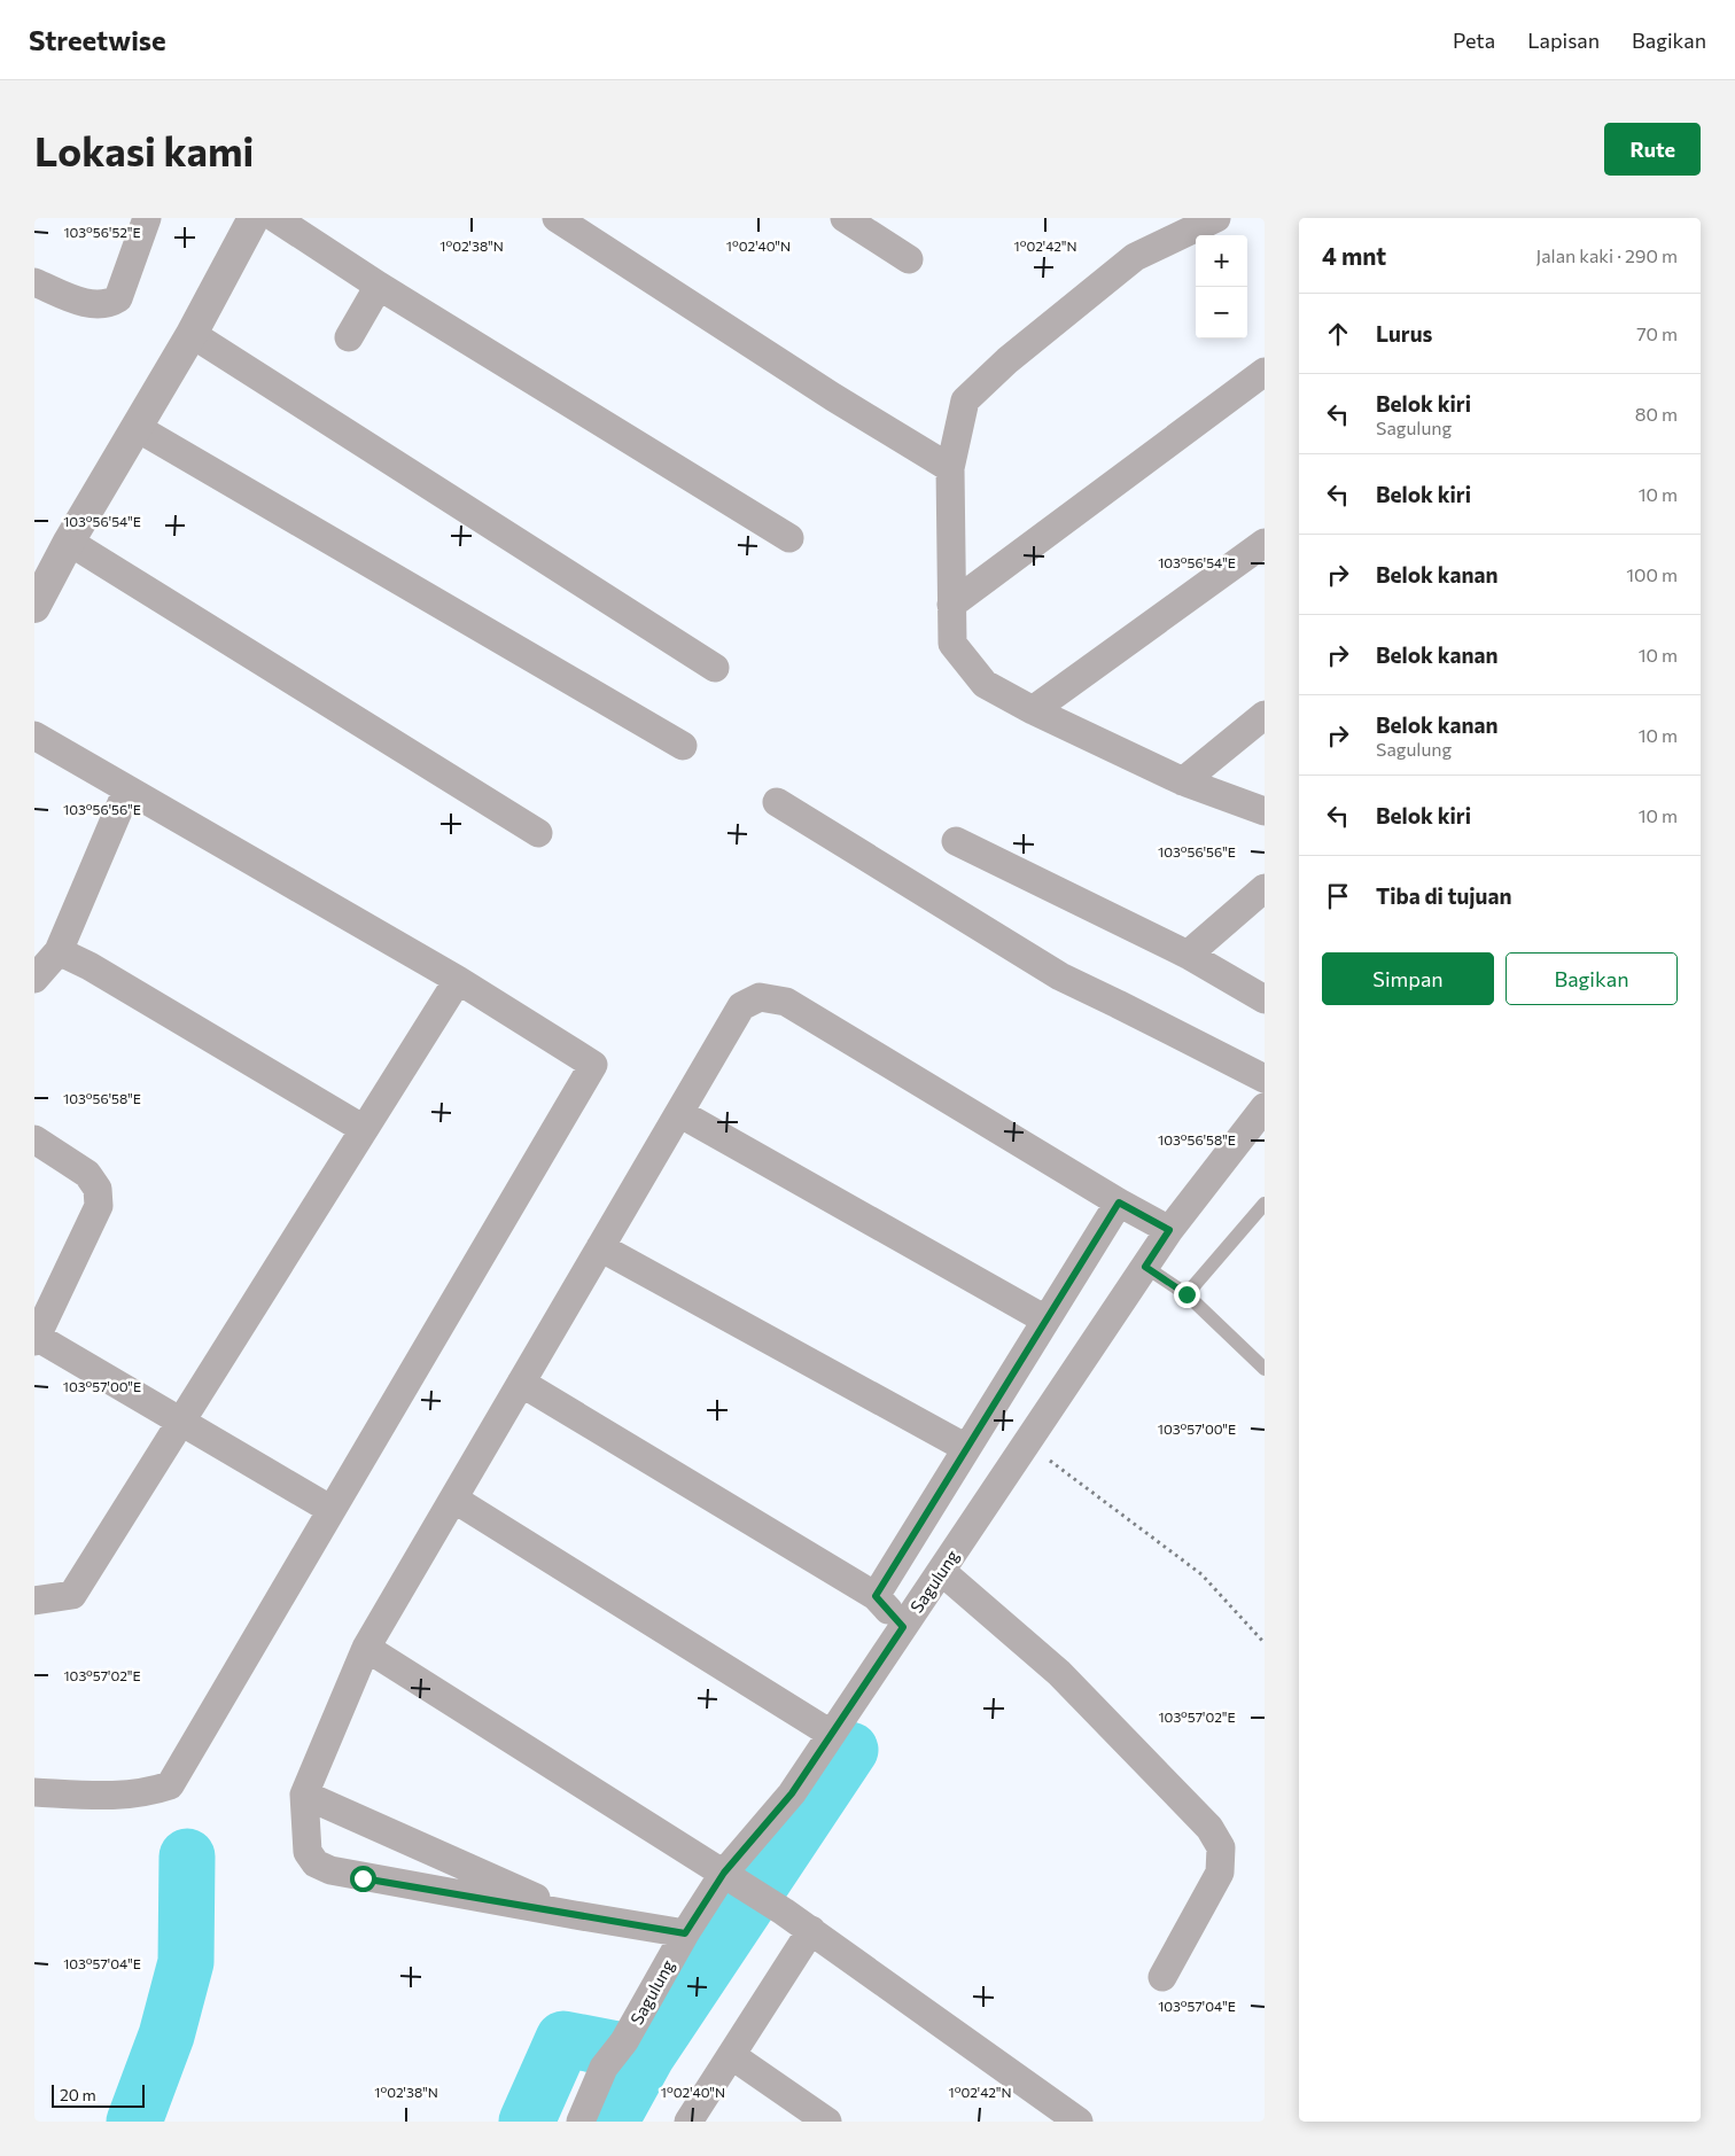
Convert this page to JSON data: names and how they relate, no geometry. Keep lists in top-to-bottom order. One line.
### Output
{"streets":{"street":["Sagulung"]},"scale_bar":"20 m","page":{"header":"Streetwise","nav":["Peta","Lapisan","Bagikan"],"buttons":["Rute",["Simpan","Bagikan"]],"title":"Lokasi kami","heading":["4 mnt","Jalan kaki · 290 m"],"map_buttons":["+","−"],"list":[["Lurus","70 m"],["Belok kiri","Sagulung","80 m"],["Belok kiri","10 m"],["Belok kanan","100 m"],["Belok kanan","10 m"],["Belok kanan","Sagulung","10 m"],["Belok kiri","10 m"],"Tiba di tujuan"],"scale":"20 m"},"coordinates":["103°56'52\"E","1°02'38\"N","1°02'40\"N","1°02'42\"N","103°56'54\"E","103°56'56\"E","103°56'58\"E","103°57'00\"E","103°57'02\"E","103°57'04\"E"]}
